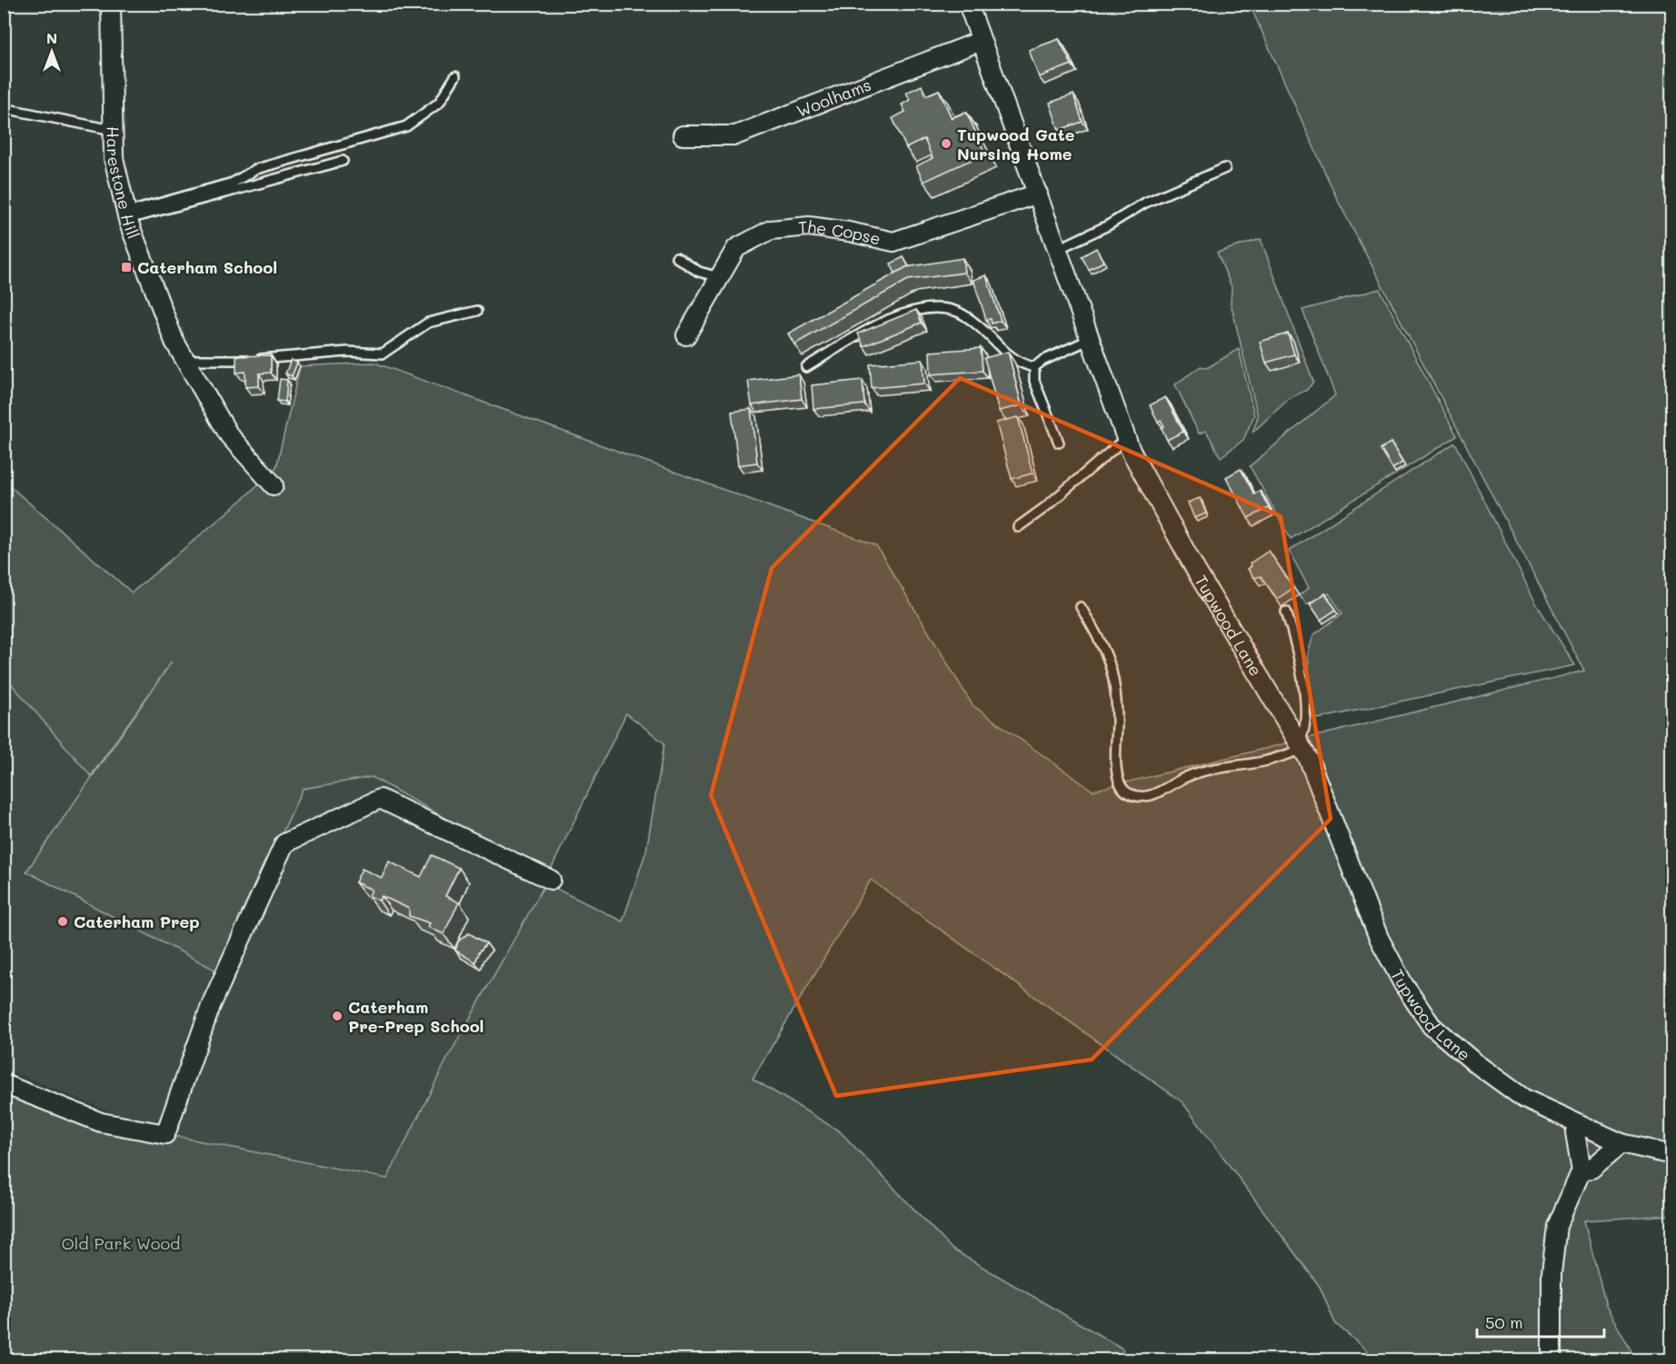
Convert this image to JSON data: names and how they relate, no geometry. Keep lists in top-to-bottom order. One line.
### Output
{"streets":{"street":["Woolhams","Harestone Hill","The Copse","Tupwood Lane"]},"crossings":[["Woolhams","Tupwood Lane"],["The Copse","Tupwood Lane"]],"parks":["Old Park Wood"],"places":{"other":["Tupwood Gate Nursing Home","Caterham Prep","Caterham Pre-Prep School"],"transit":["Caterham School"]},"scale_bar":"50 m","north":"top"}
